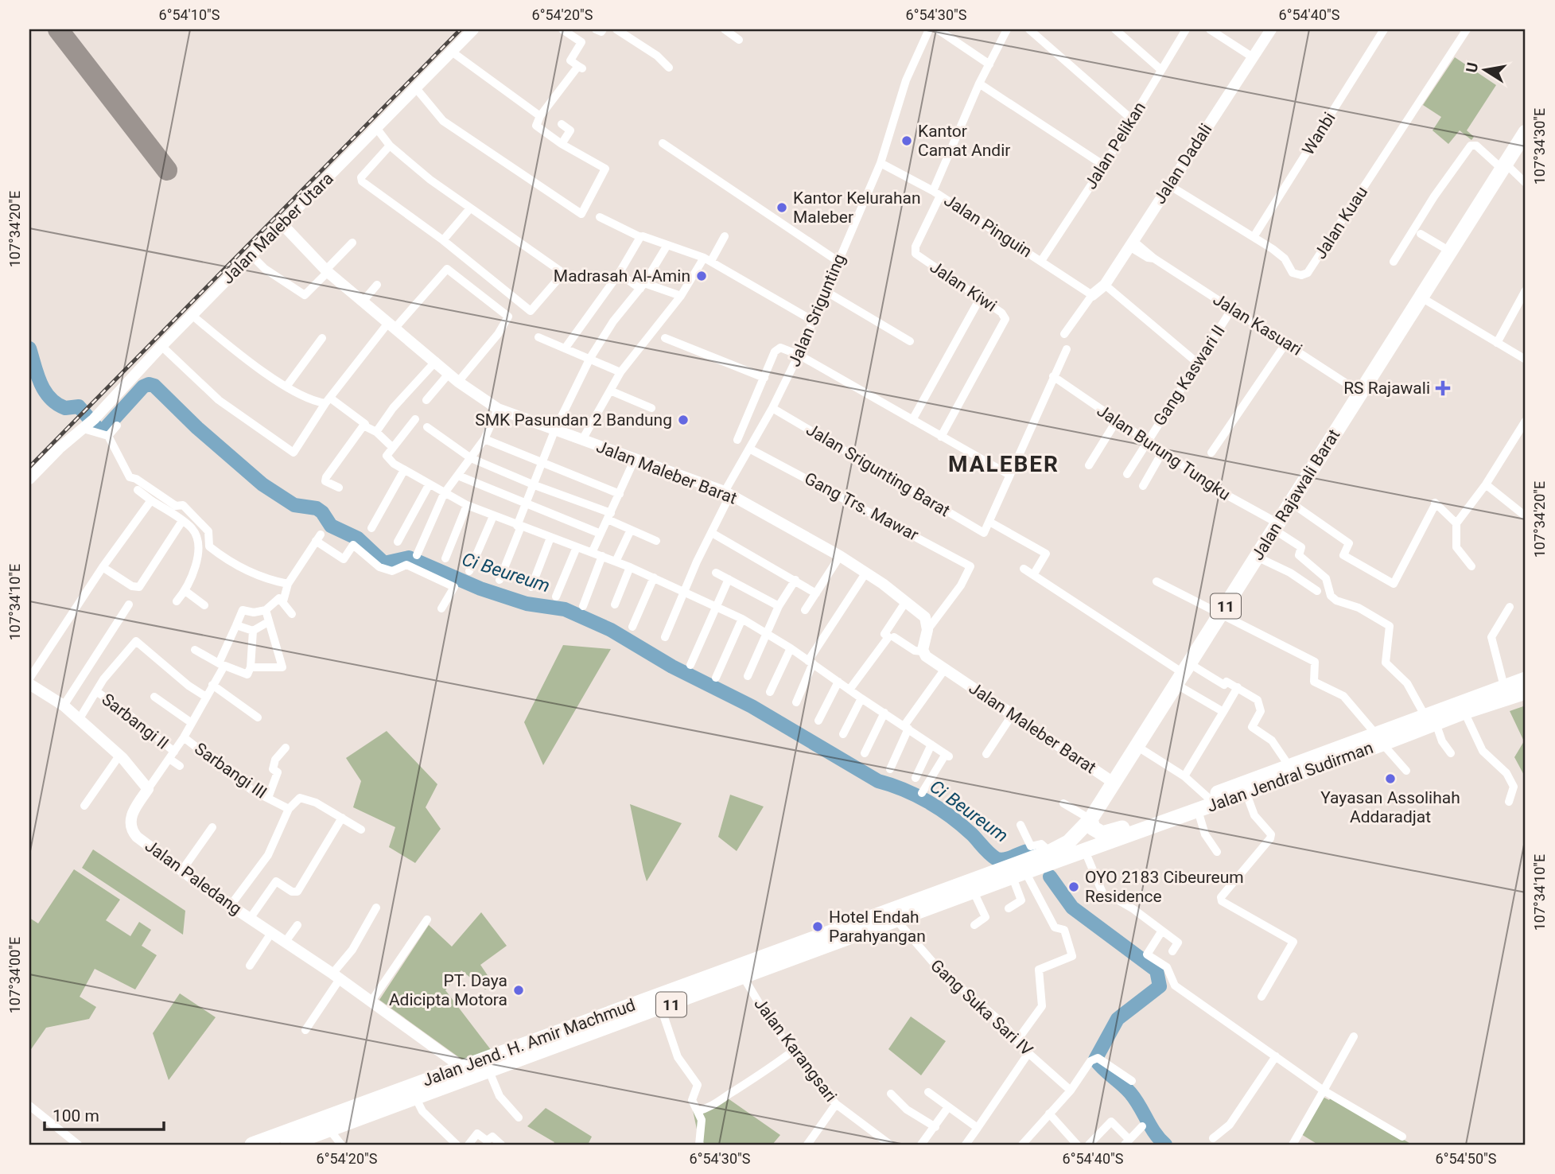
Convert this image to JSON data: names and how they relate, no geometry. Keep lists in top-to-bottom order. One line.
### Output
{"streets":{"highway":["Jalan Rajawali Barat","11","Jalan Jendral Sudirman","Jalan Jend. H. Amir Machmud"],"street":["Wanbi","Jalan Pelikan","Jalan Dadali","Jalan Kuau","Jalan Pinguin","Jalan Maleber Utara","Jalan Kiwi","Jalan Srigunting","Jalan Kasuari","Gang Kaswari II","Jalan Burung Tungku","Jalan Srigunting Barat","Jalan Maleber Barat","Gang Trs. Mawar","Sarbangi II","Sarbangi III","Jalan Paledang","Gang Suka Sari IV","Jalan Karangsari"]},"crossings":[["Wanbi","Jalan Kuau"],["Jalan Pelikan","Jalan Pinguin"],["Jalan Dadali","Jalan Kuau"],["Jalan Dadali","Jalan Pinguin"],["Jalan Dadali","Jalan Kasuari"],["Jalan Pinguin","Jalan Kiwi"],["Jalan Pinguin","Jalan Srigunting"],["Jalan Maleber Utara","Jalan Maleber Barat"],["Jalan Srigunting","Jalan Srigunting Barat"],["Jalan Srigunting","Jalan Maleber Barat"],["Jalan Srigunting","Gang Trs. Mawar"],["Jalan Kasuari","Gang Kaswari II"],["Jalan Kasuari","Jalan Rajawali Barat"],["Gang Kaswari II","Jalan Burung Tungku"],["Jalan Burung Tungku","Jalan Rajawali Barat"],["Jalan Burung Tungku","Jalan Jendral Sudirman"],["Jalan Maleber Barat","Jalan Rajawali Barat"],["Jalan Maleber Barat","Gang Trs. Mawar"],["Jalan Rajawali Barat","Jalan Jendral Sudirman"],["Jalan Rajawali Barat","Jalan Jend. H. Amir Machmud"],["Jalan Jendral Sudirman","Jalan Jend. H. Amir Machmud"],["Jalan Paledang","Jalan Jend. H. Amir Machmud"],["Gang Suka Sari IV","Jalan Jend. H. Amir Machmud"],["Jalan Jend. H. Amir Machmud","Jalan Karangsari"]],"districts":["MALEBER"],"water":["Ci Beureum"],"places":{"other":["Kantor Camat Andir","Kantor Kelurahan Maleber","Madrasah Al-Amin","SMK Pasundan 2 Bandung","Yayasan Assolihah Addaradjat","OYO 2183 Cibeureum Residence","Hotel Endah Parahyangan","PT. Daya Adicipta Motora"],"health":["RS Rajawali"]},"scale_bar":"100 m","north":"left","coordinates":["6°54'10\"S","6°54'20\"S","6°54'30\"S","6°54'40\"S","107°34'30\"E","107°34'20\"E","107°34'10\"E","107°34'00\"E","6°54'50\"S"]}
